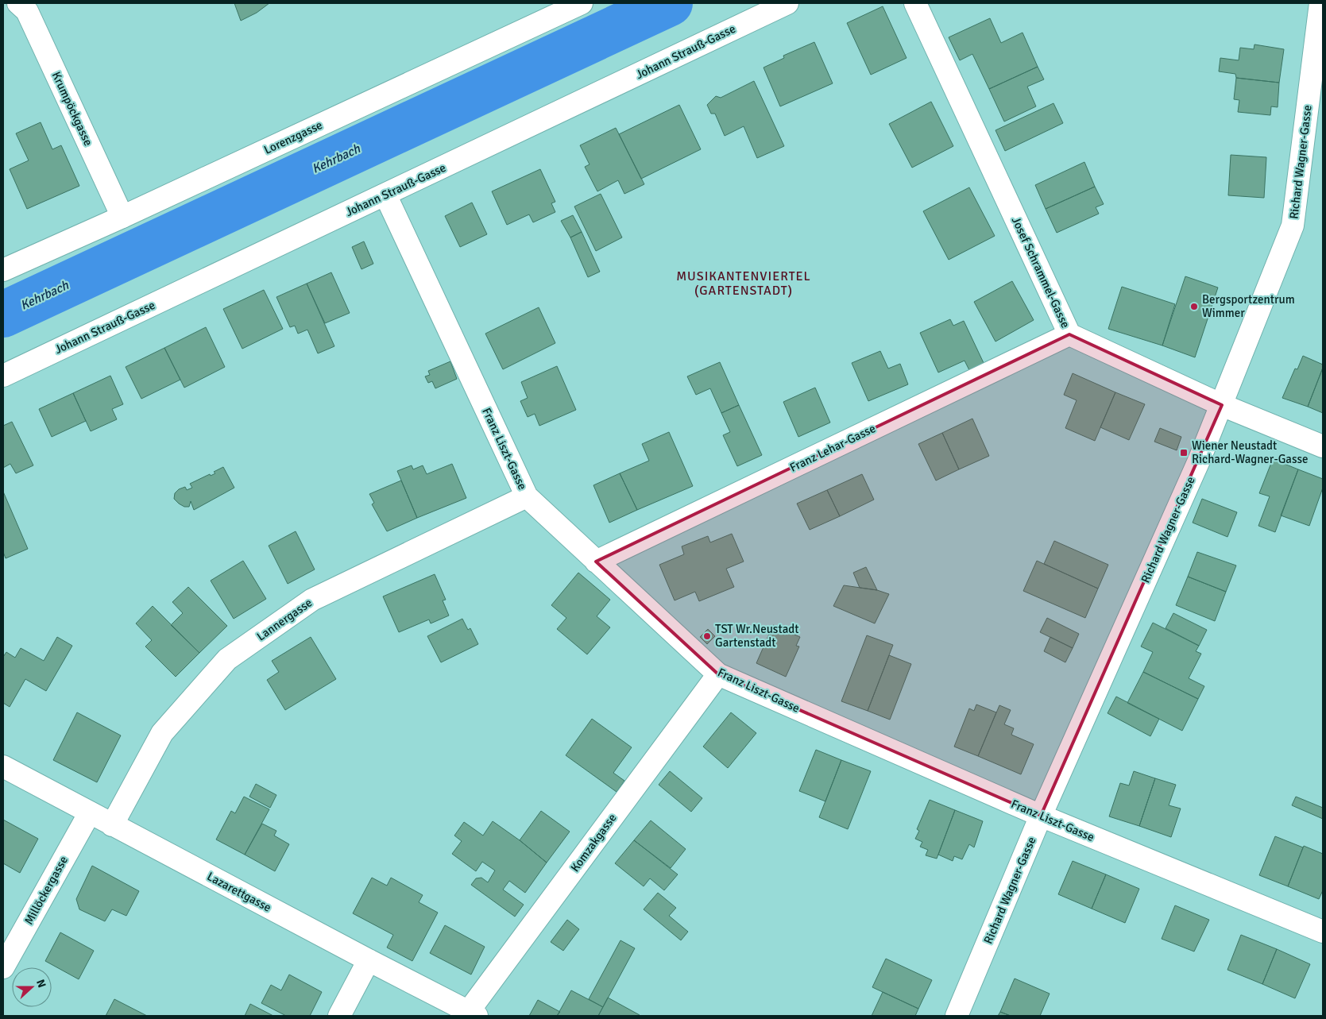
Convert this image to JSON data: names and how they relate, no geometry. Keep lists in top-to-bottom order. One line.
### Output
{"streets":{"street":["Johann Strauß-Gasse","Krumpöckgasse","Lorenzgasse","Richard Wagner-Gasse","Josef Schrammel-Gasse","Franz Lehar-Gasse","Franz Liszt-Gasse","Lannergasse","Komzakgasse","Millöckergasse","Lazarettgasse"]},"crossings":[["Johann Strauß-Gasse","Franz Liszt-Gasse"],["Krumpöckgasse","Lorenzgasse"],["Richard Wagner-Gasse","Josef Schrammel-Gasse"],["Richard Wagner-Gasse","Franz Liszt-Gasse"],["Josef Schrammel-Gasse","Franz Lehar-Gasse"],["Franz Lehar-Gasse","Franz Liszt-Gasse"],["Franz Liszt-Gasse","Lannergasse"],["Franz Liszt-Gasse","Komzakgasse"],["Lannergasse","Lazarettgasse"],["Komzakgasse","Lazarettgasse"],["Millöckergasse","Lazarettgasse"]],"districts":["MUSIKANTENVIERTEL (GARTENSTADT)"],"water":["Kehrbach"],"places":{"other":["Bergsportzentrum Wimmer","TST Wr.Neustadt Gartenstadt"],"transit":["Wiener Neustadt Richard-Wagner-Gasse"]},"north":"right"}
